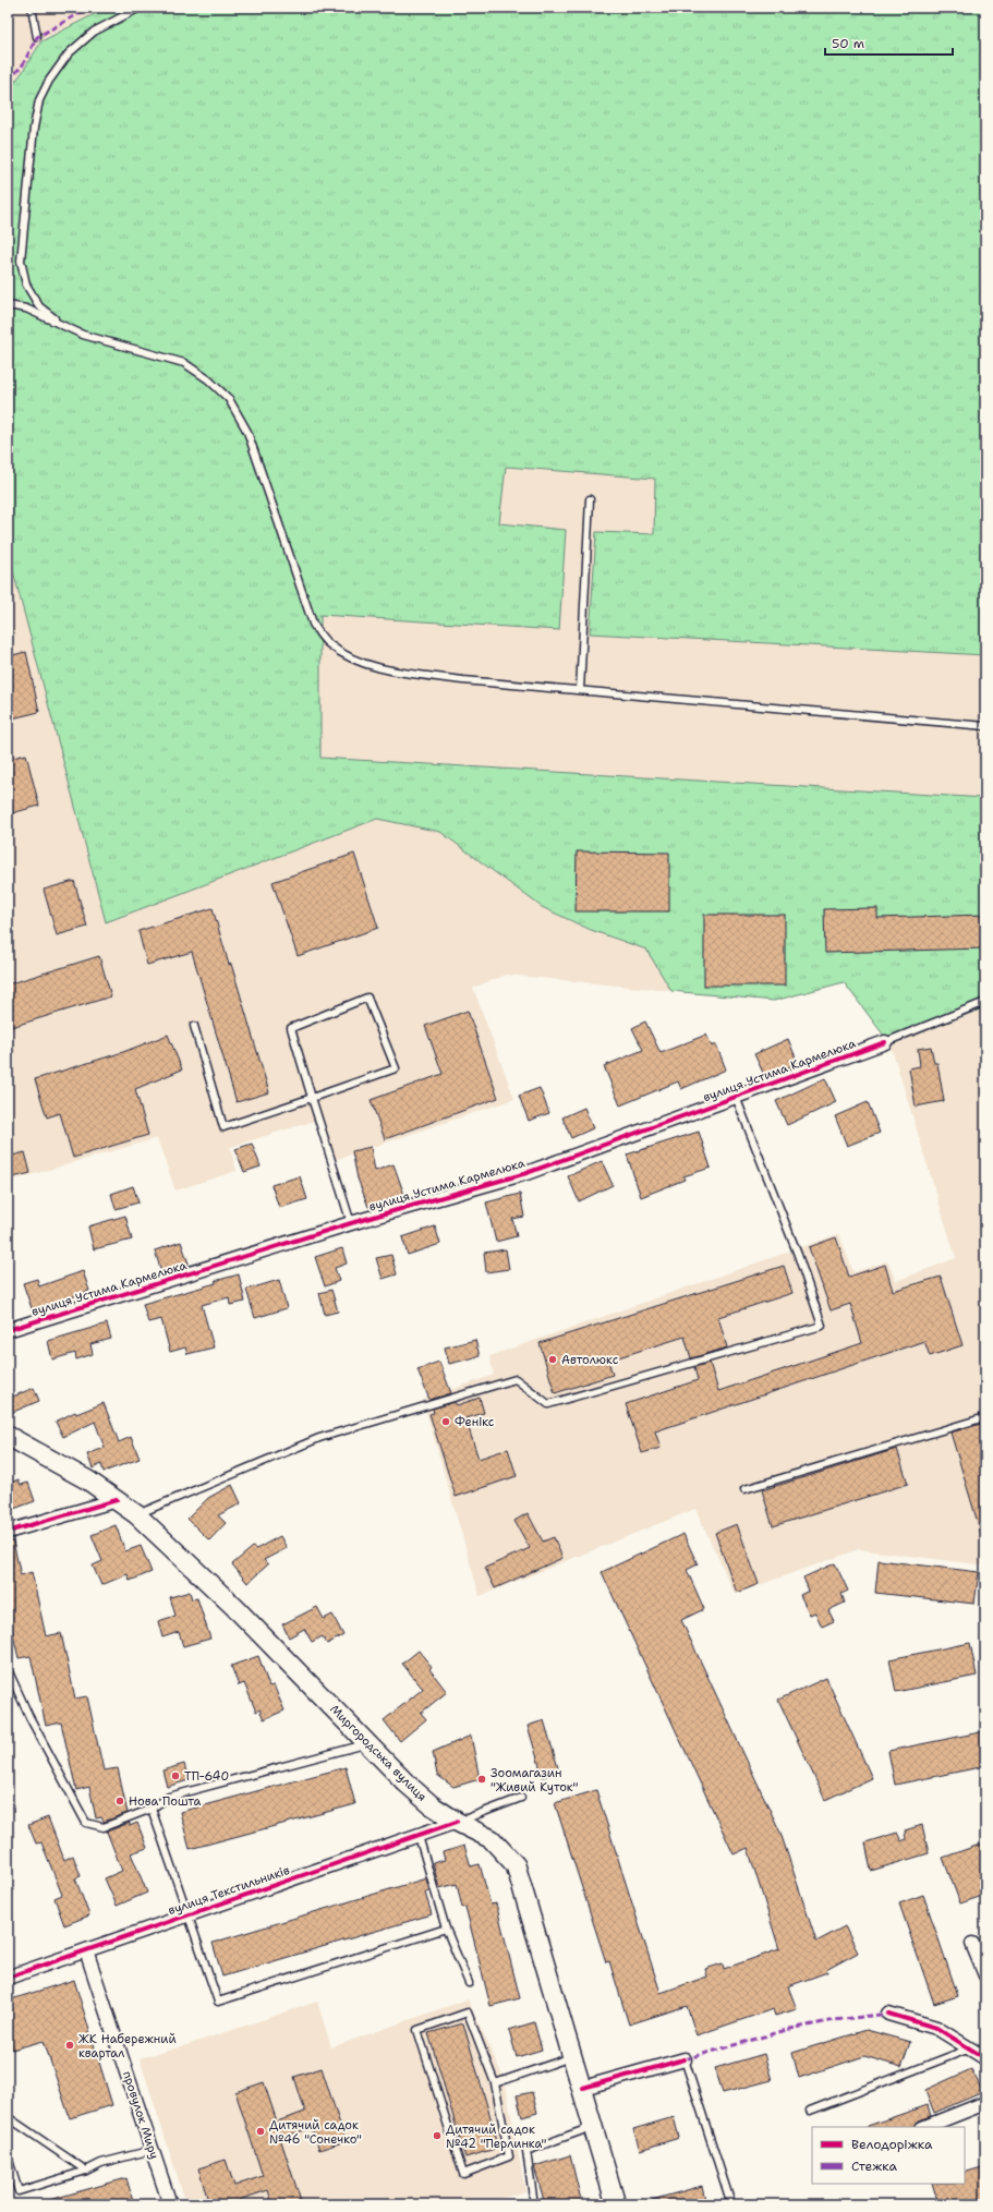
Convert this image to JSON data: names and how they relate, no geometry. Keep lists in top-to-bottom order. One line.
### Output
{"streets":{"main road":["Миргородська вулиця"],"street":["вулиця Устима Кармелюка","вулиця Текстильників","провулок Миру"]},"crossings":[["Миргородська вулиця","вулиця Текстильників"],["вулиця Текстильників","провулок Миру"]],"places":["Автолюкс","Фенікс","ТП-640","Зоомагазин \"Живий Куток\"","Нова Пошта","ЖК Набережний квартал","Дитячий садок №46 \"Сонечко\"","Дитячий садок №42 \"Перлинка\""],"legend":["Велодоріжка","Стежка"],"scale_bar":"50 m"}
